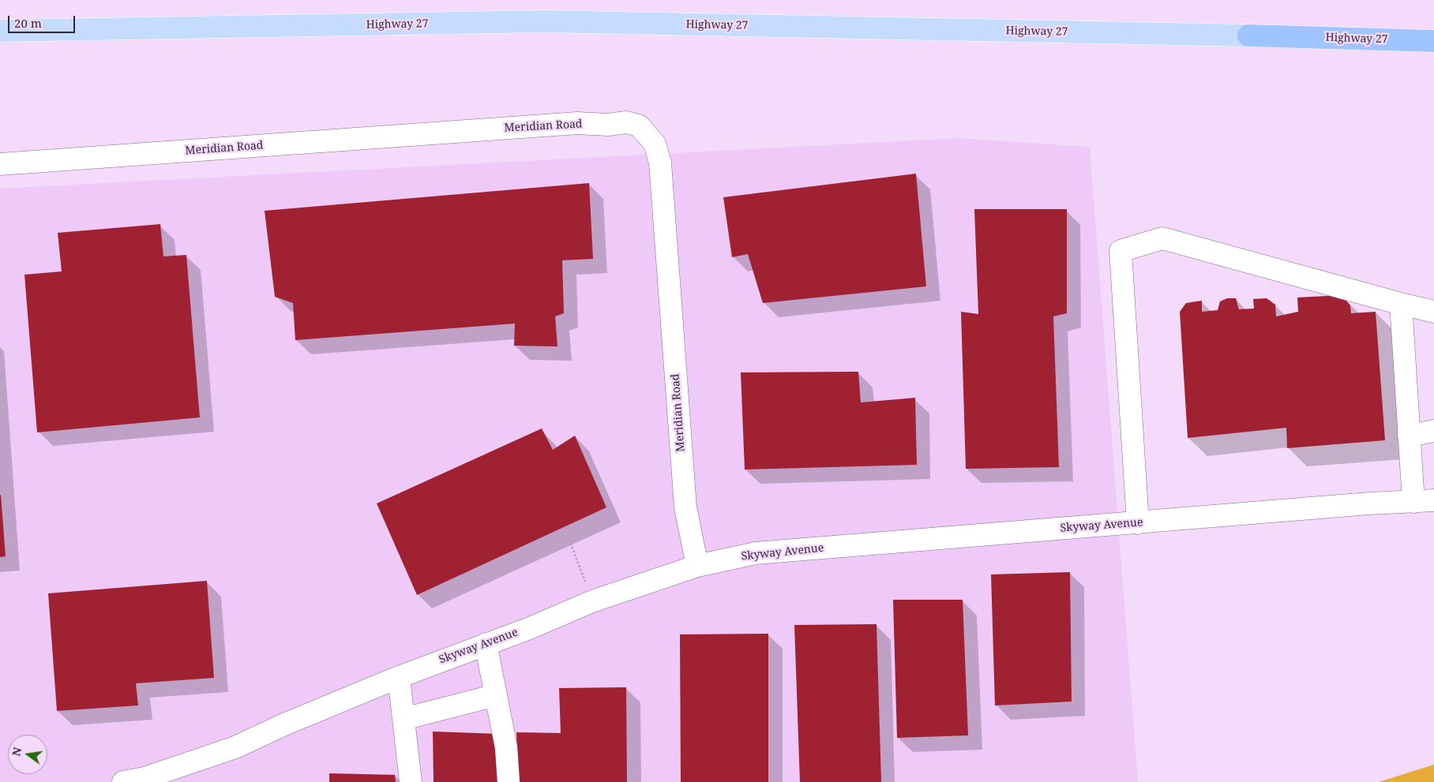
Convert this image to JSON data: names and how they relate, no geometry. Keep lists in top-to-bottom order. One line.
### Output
{"streets":{"highway":["Highway 27"],"street":["Meridian Road","Skyway Avenue"]},"crossings":[["Meridian Road","Skyway Avenue"]],"scale_bar":"20 m","north":"left"}
